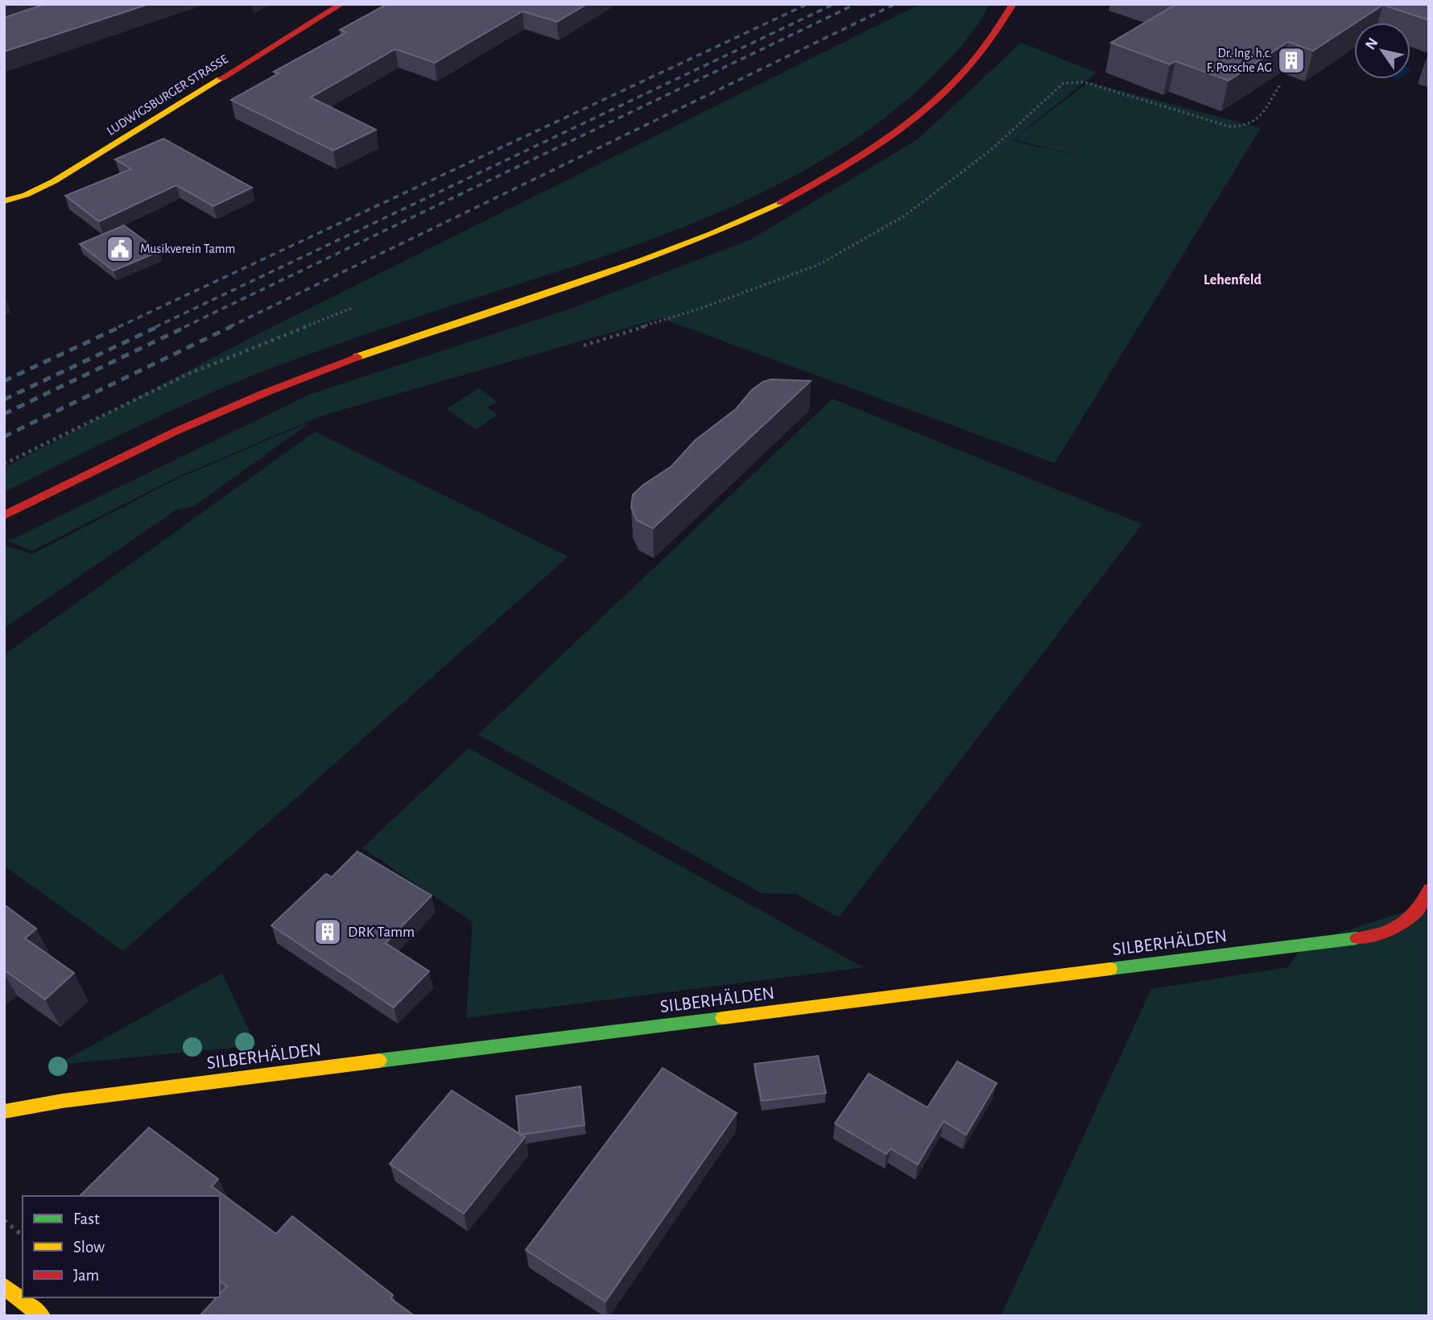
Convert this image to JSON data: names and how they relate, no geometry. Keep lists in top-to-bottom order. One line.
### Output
{"streets":{"street":["LUDWIGSBURGER STRASSE","SILBERHÄLDEN"]},"districts":["Lehenfeld"],"places":{"building":["Dr. Ing. h.c. F. Porsche AG","DRK Tamm"],"public building":["Musikverein Tamm"]},"legend":["Fast","Slow","Jam"],"north":"top left"}
